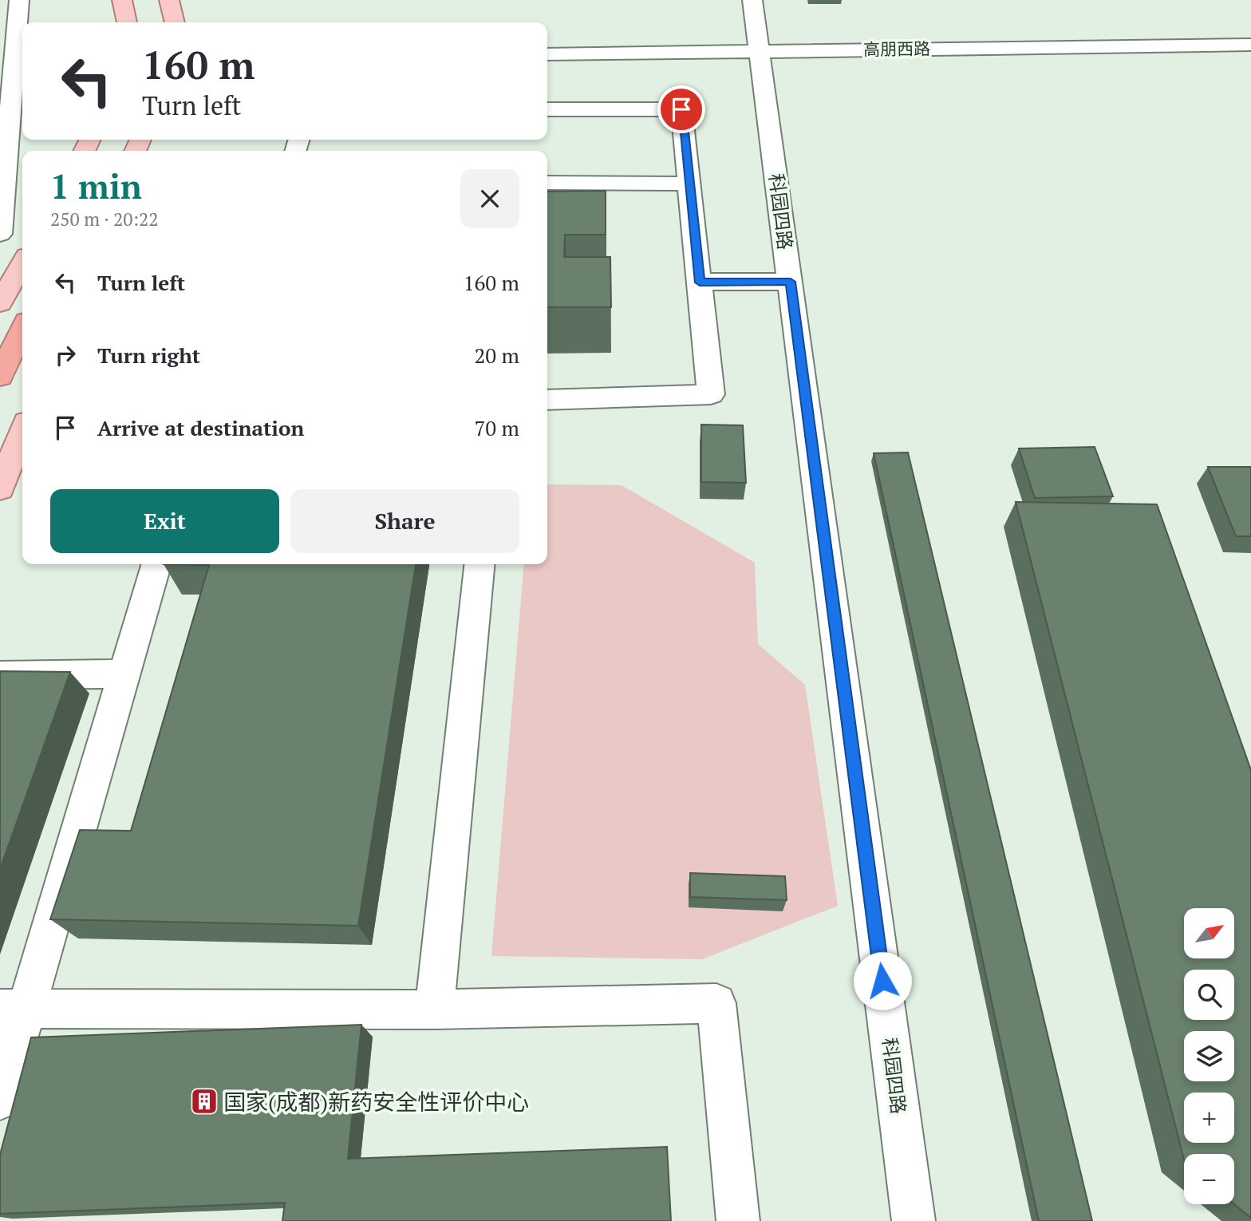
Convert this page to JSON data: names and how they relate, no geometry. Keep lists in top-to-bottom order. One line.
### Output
{"streets":{"street":["高朋西路","科园四路"]},"crossings":[["高朋西路","科园四路"]],"places":{"building":["国家(成都)新药安全性评价中心"]},"north":"top right","page":{"turn":["160 m","Turn left"],"heading":["1 min","250 m · 20:22"],"list":[{"name":"Turn left","value":"160 m"},{"name":"Turn right","value":"20 m"},{"name":"Arrive at destination","value":"70 m"}],"buttons":["Exit","Share"],"map_buttons":["+","−"]}}
